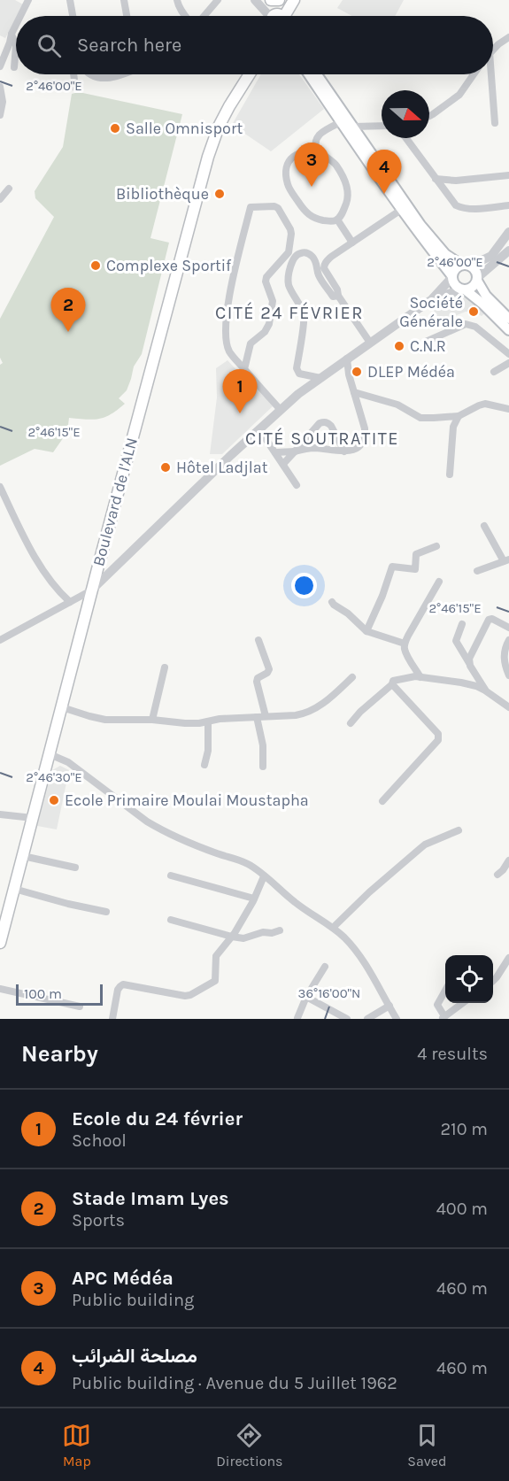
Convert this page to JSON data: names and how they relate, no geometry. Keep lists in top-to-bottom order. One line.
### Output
{"streets":{"main road":["Boulevard de l'ALN"]},"districts":["CITÉ 24 FÉVRIER","CITÉ SOUTRATITE"],"places":["Salle Omnisport","Bibliothèque","Complexe Sportif","Société Générale","C.N.R","DLEP Médéa","Hôtel Ladjlat","Ecole Primaire Moulai Moustapha"],"scale_bar":"100 m","north":"right","page":{"search":"Search here","pins":["3","4","2","1"],"scale":"100 m","heading":["Nearby","4 results"],"list":[{"mark":"1","name":"Ecole du 24 février","note":"School","value":"210 m"},{"mark":"2","name":"Stade Imam Lyes","note":"Sports","value":"400 m"},{"mark":"3","name":"APC Médéa","note":"Public building","value":"460 m"},{"mark":"4","name":"مصلحة الضرائب","note":"Public building · Avenue du 5 Juillet 1962","value":"460 m"}],"nav":["Map","Directions","Saved"]},"coordinates":["2°46'00\"E","2°46'15\"E","2°46'30\"E","36°16'00\"N"]}
